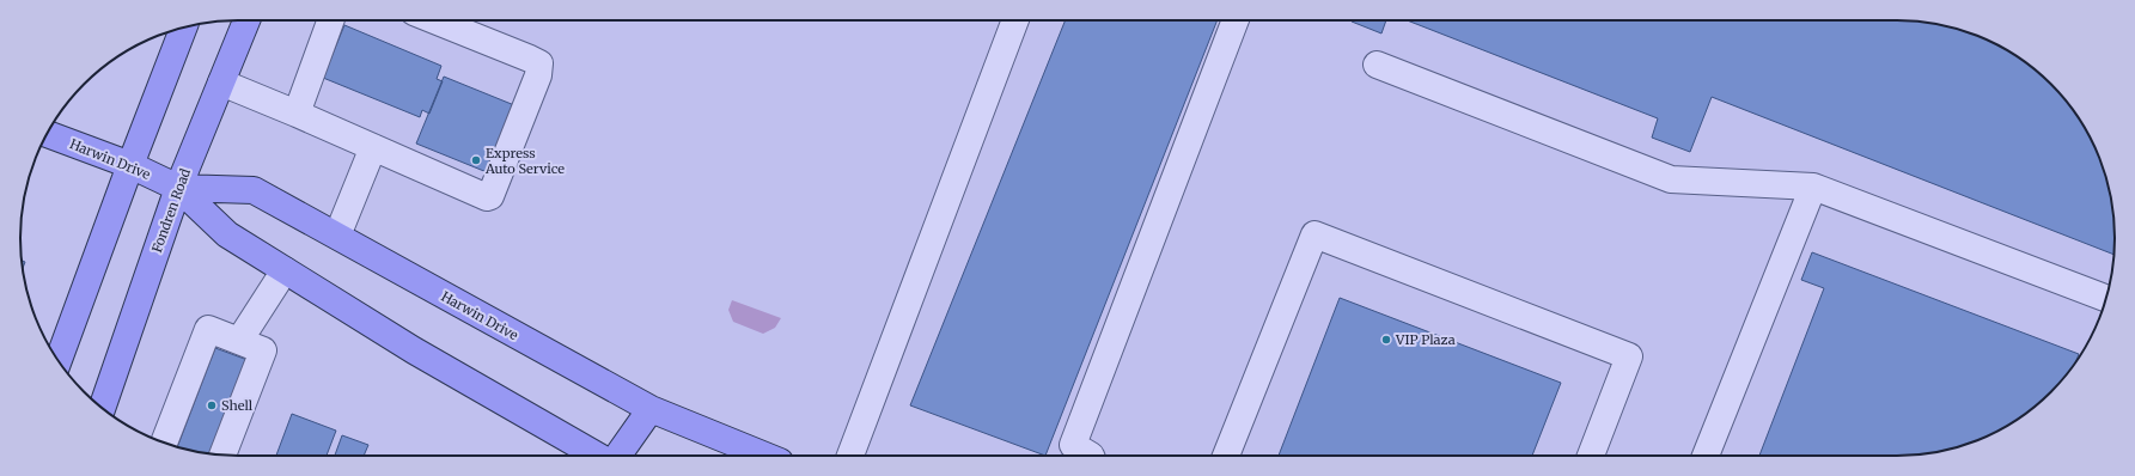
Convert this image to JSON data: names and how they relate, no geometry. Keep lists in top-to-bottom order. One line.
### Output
{"streets":{"main road":["Harwin Drive","Fondren Road"]},"crossings":[["Harwin Drive","Fondren Road"]],"places":["Express Auto Service","VIP Plaza","Shell"]}
